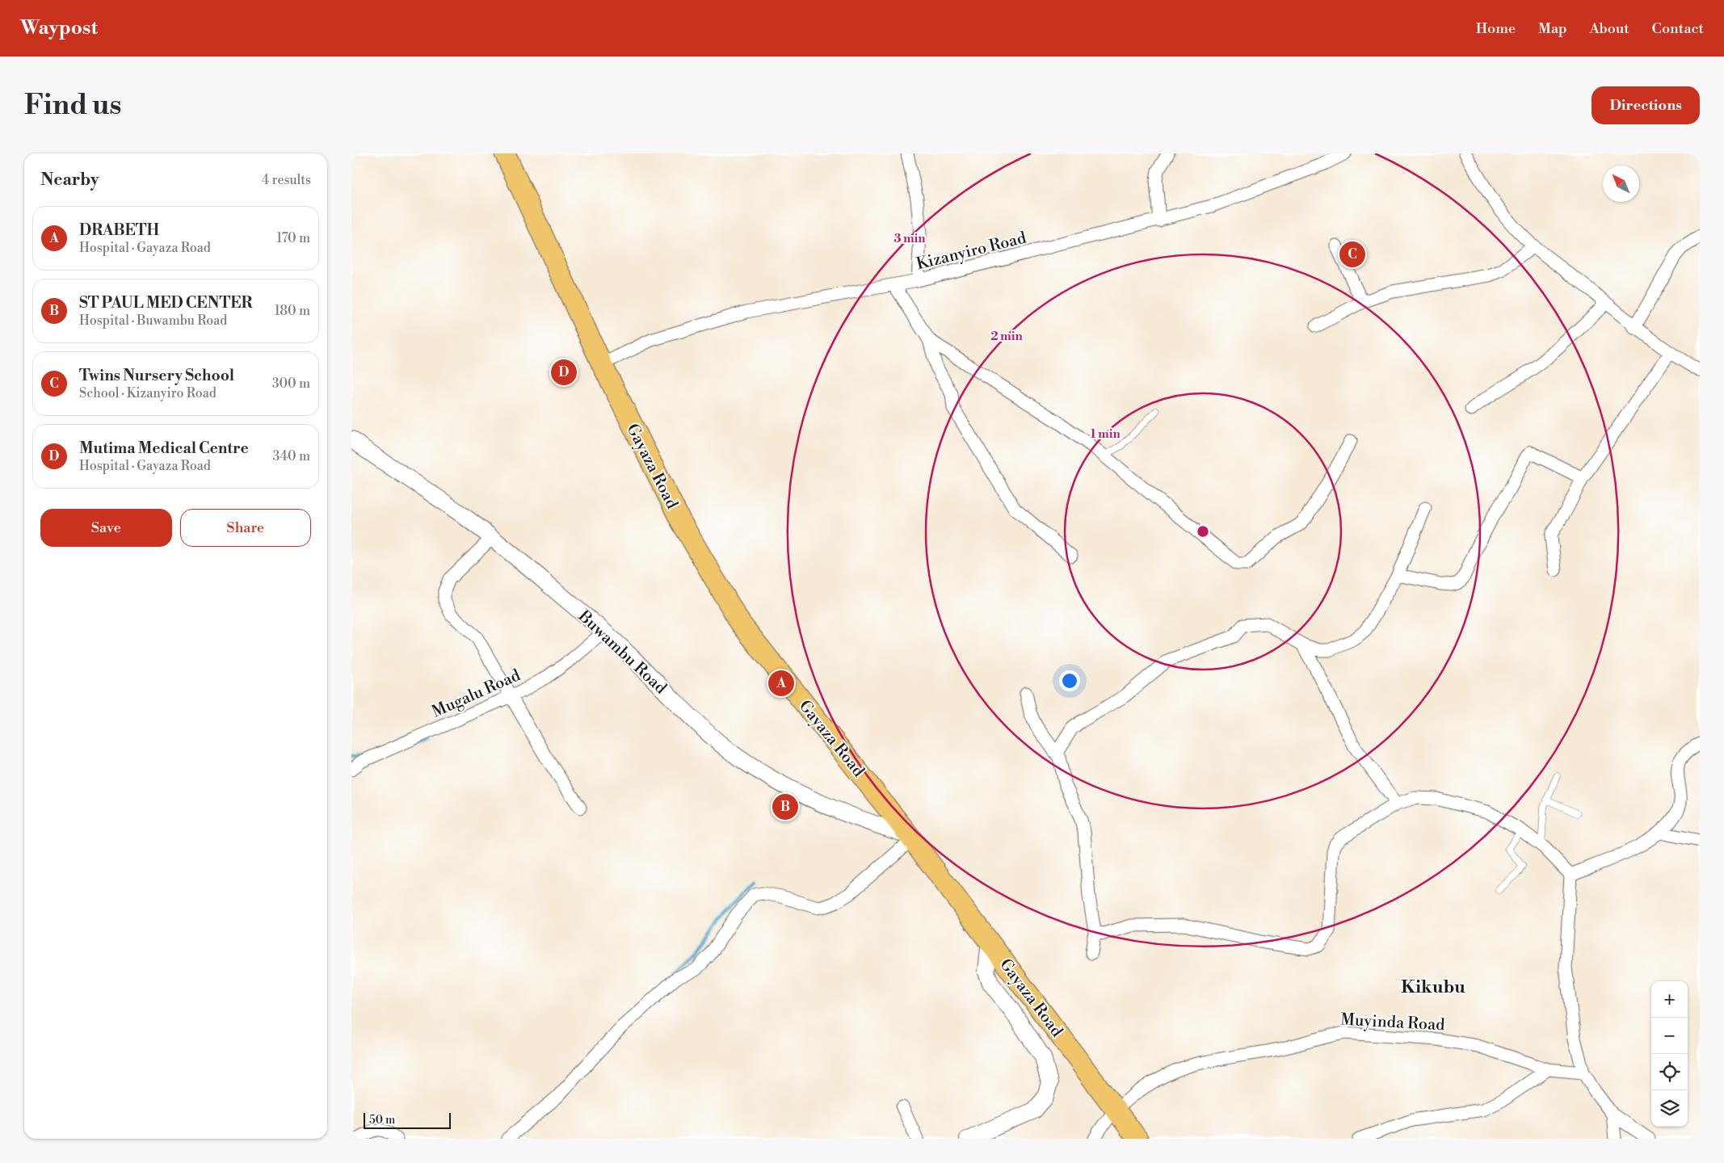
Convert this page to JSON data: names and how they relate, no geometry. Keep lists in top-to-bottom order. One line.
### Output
{"streets":{"main road":["Gayaza Road"],"street":["Kizanyiro Road","Buwambu Road","Mugalu Road","Muyinda Road"]},"crossings":[["Kizanyiro Road","Gayaza Road"],["Gayaza Road","Buwambu Road"],["Gayaza Road","Muyinda Road"],["Buwambu Road","Mugalu Road"]],"districts":["Kikubu"],"scale_bar":"50 m","north":"top left","page":{"header":"Waypost","nav":["Home","Map","About","Contact"],"buttons":["Directions",["Save","Share"]],"title":"Find us","heading":["Nearby","4 results"],"list":[{"mark":"A","name":"DRABETH","note":"Hospital · Gayaza Road","value":"170 m"},{"mark":"B","name":"ST PAUL MED CENTER","note":"Hospital · Buwambu Road","value":"180 m"},{"mark":"C","name":"Twins Nursery School","note":"School · Kizanyiro Road","value":"300 m"},{"mark":"D","name":"Mutima Medical Centre","note":"Hospital · Gayaza Road","value":"340 m"}],"pins":["C","D","A","B"],"map_buttons":["+","−"],"scale":"50 m"},"rings":["3 min","2 min","1 min"]}
